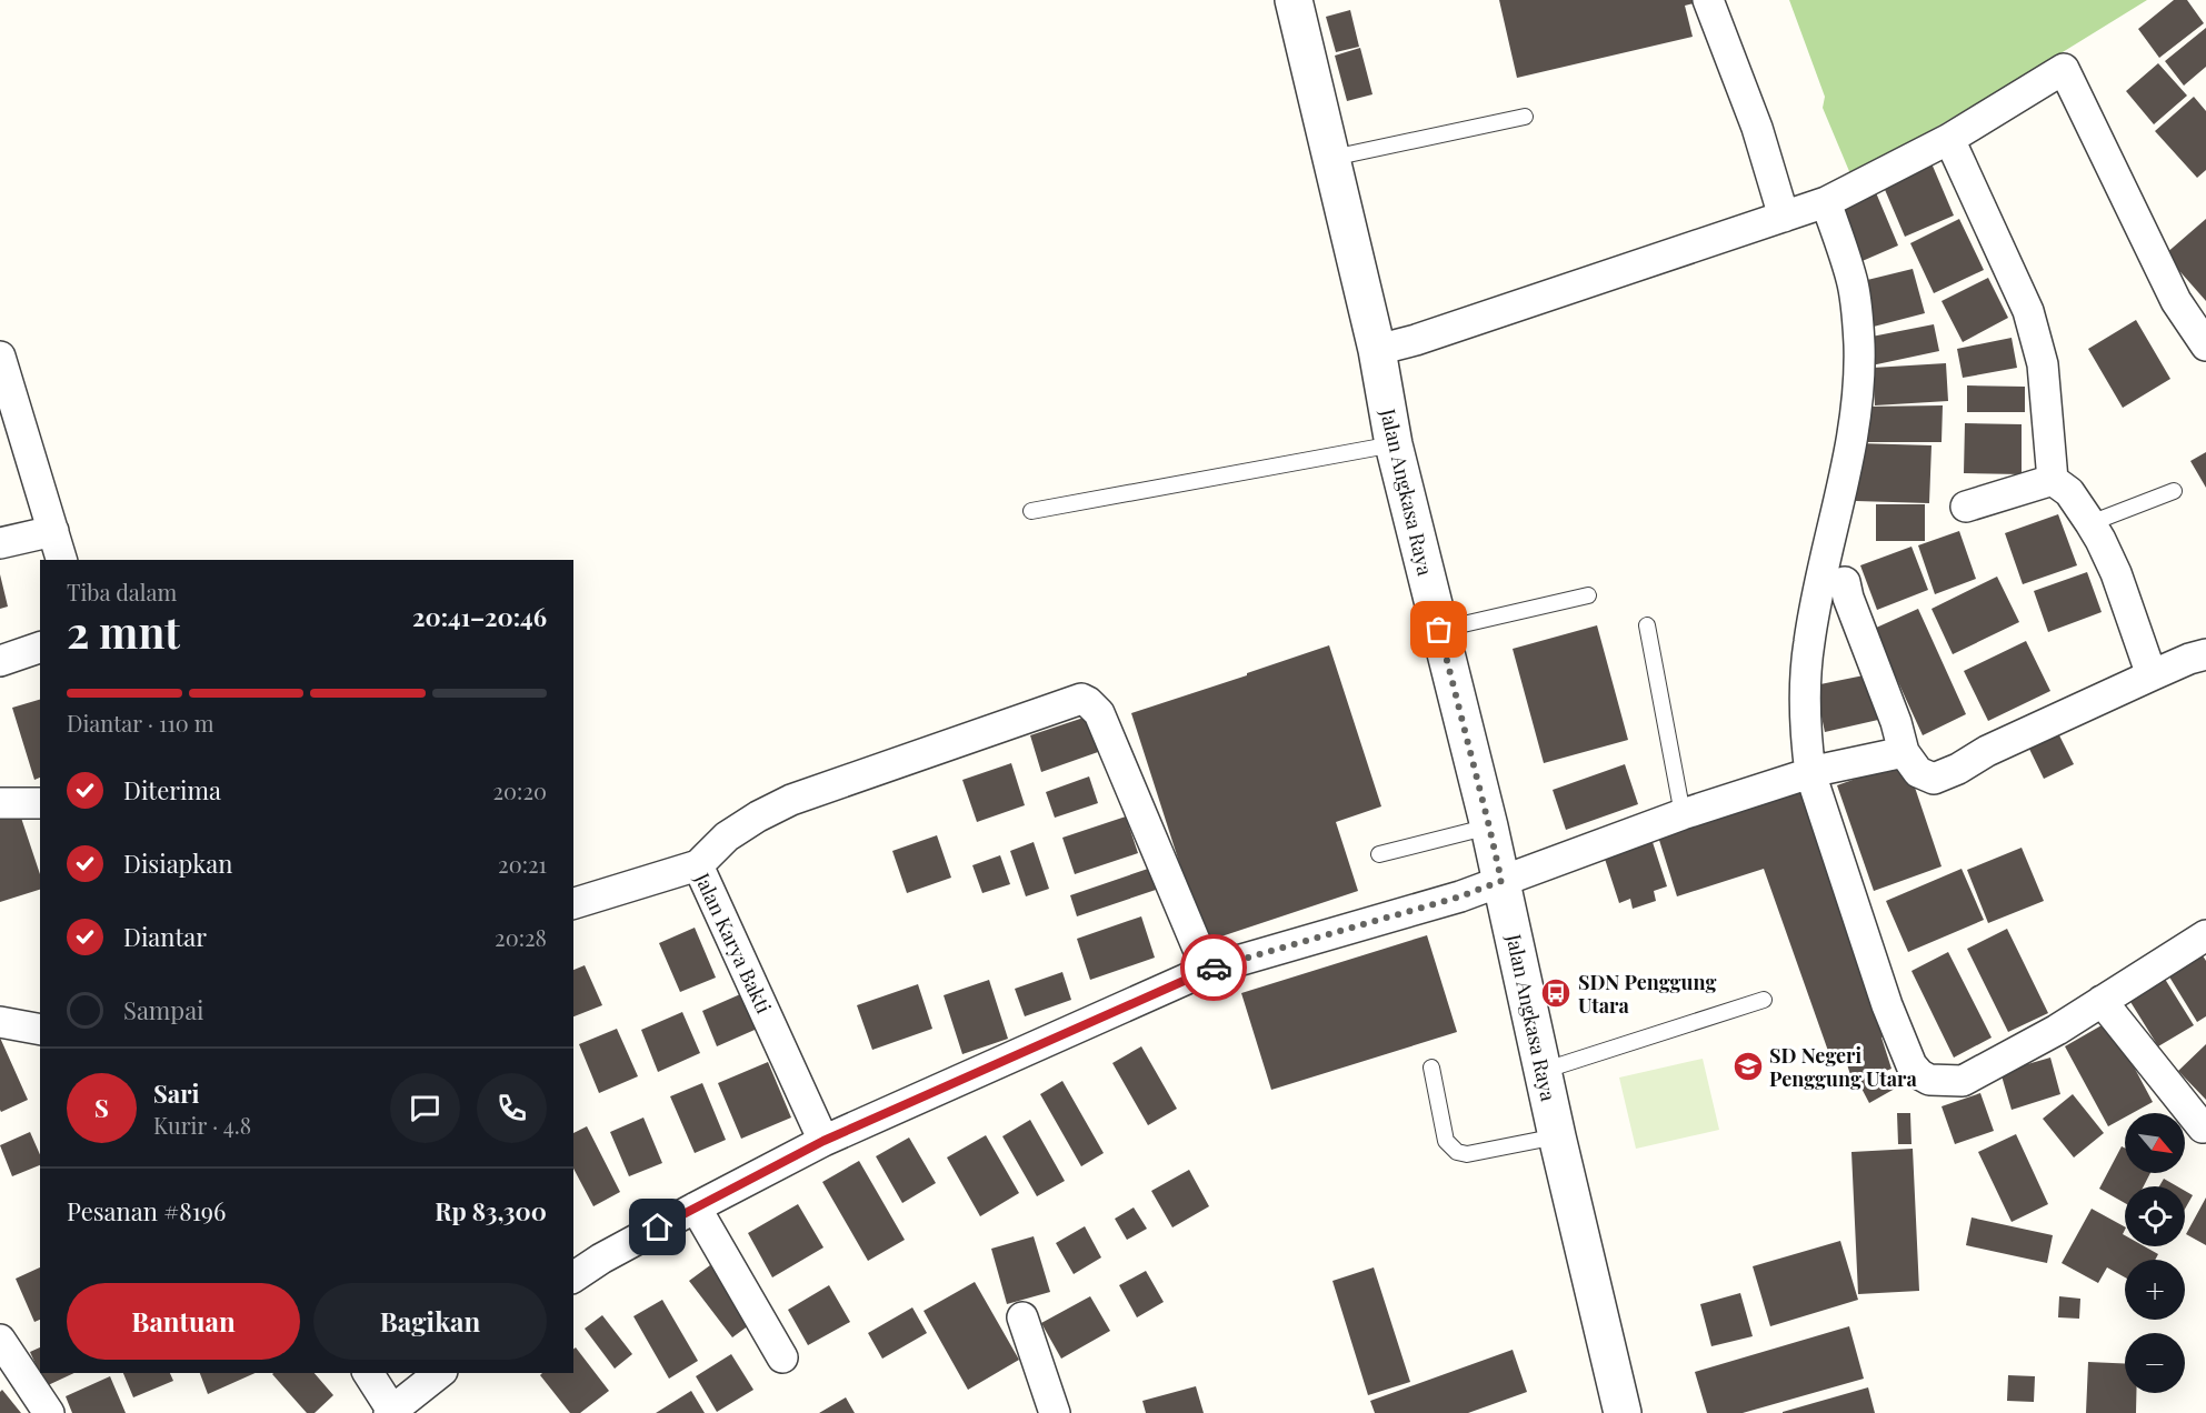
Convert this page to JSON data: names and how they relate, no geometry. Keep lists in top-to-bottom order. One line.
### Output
{"streets":{"street":["Jalan Angkasa Raya","Jalan Karya Bakti"]},"places":{"bus stop":["SDN Penggung Utara"],"school or university":["SD Negeri Penggung Utara"]},"north":"bottom right","page":{"heading":["2 mnt","Tiba dalam","20:41–20:46"],"panel":["Sari","Kurir · 4.8","Pesanan #8196","Rp 83,300"],"bar":"Diantar · 110 m","list":[["Diterima","20:20"],["Disiapkan","20:21"],["Diantar","20:28"],"Sampai"],"round":"S","map_buttons":["+","−"],"buttons":["Bantuan","Bagikan"]}}
